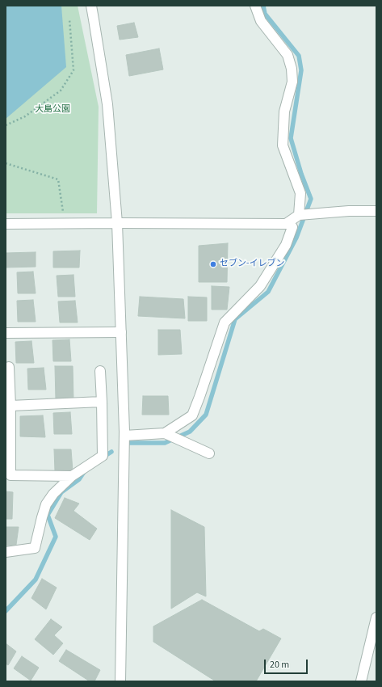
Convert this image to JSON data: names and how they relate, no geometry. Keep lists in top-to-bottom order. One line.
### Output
{"parks":["大島公園"],"places":["セブン-イレブン"],"scale_bar":"20 m"}
